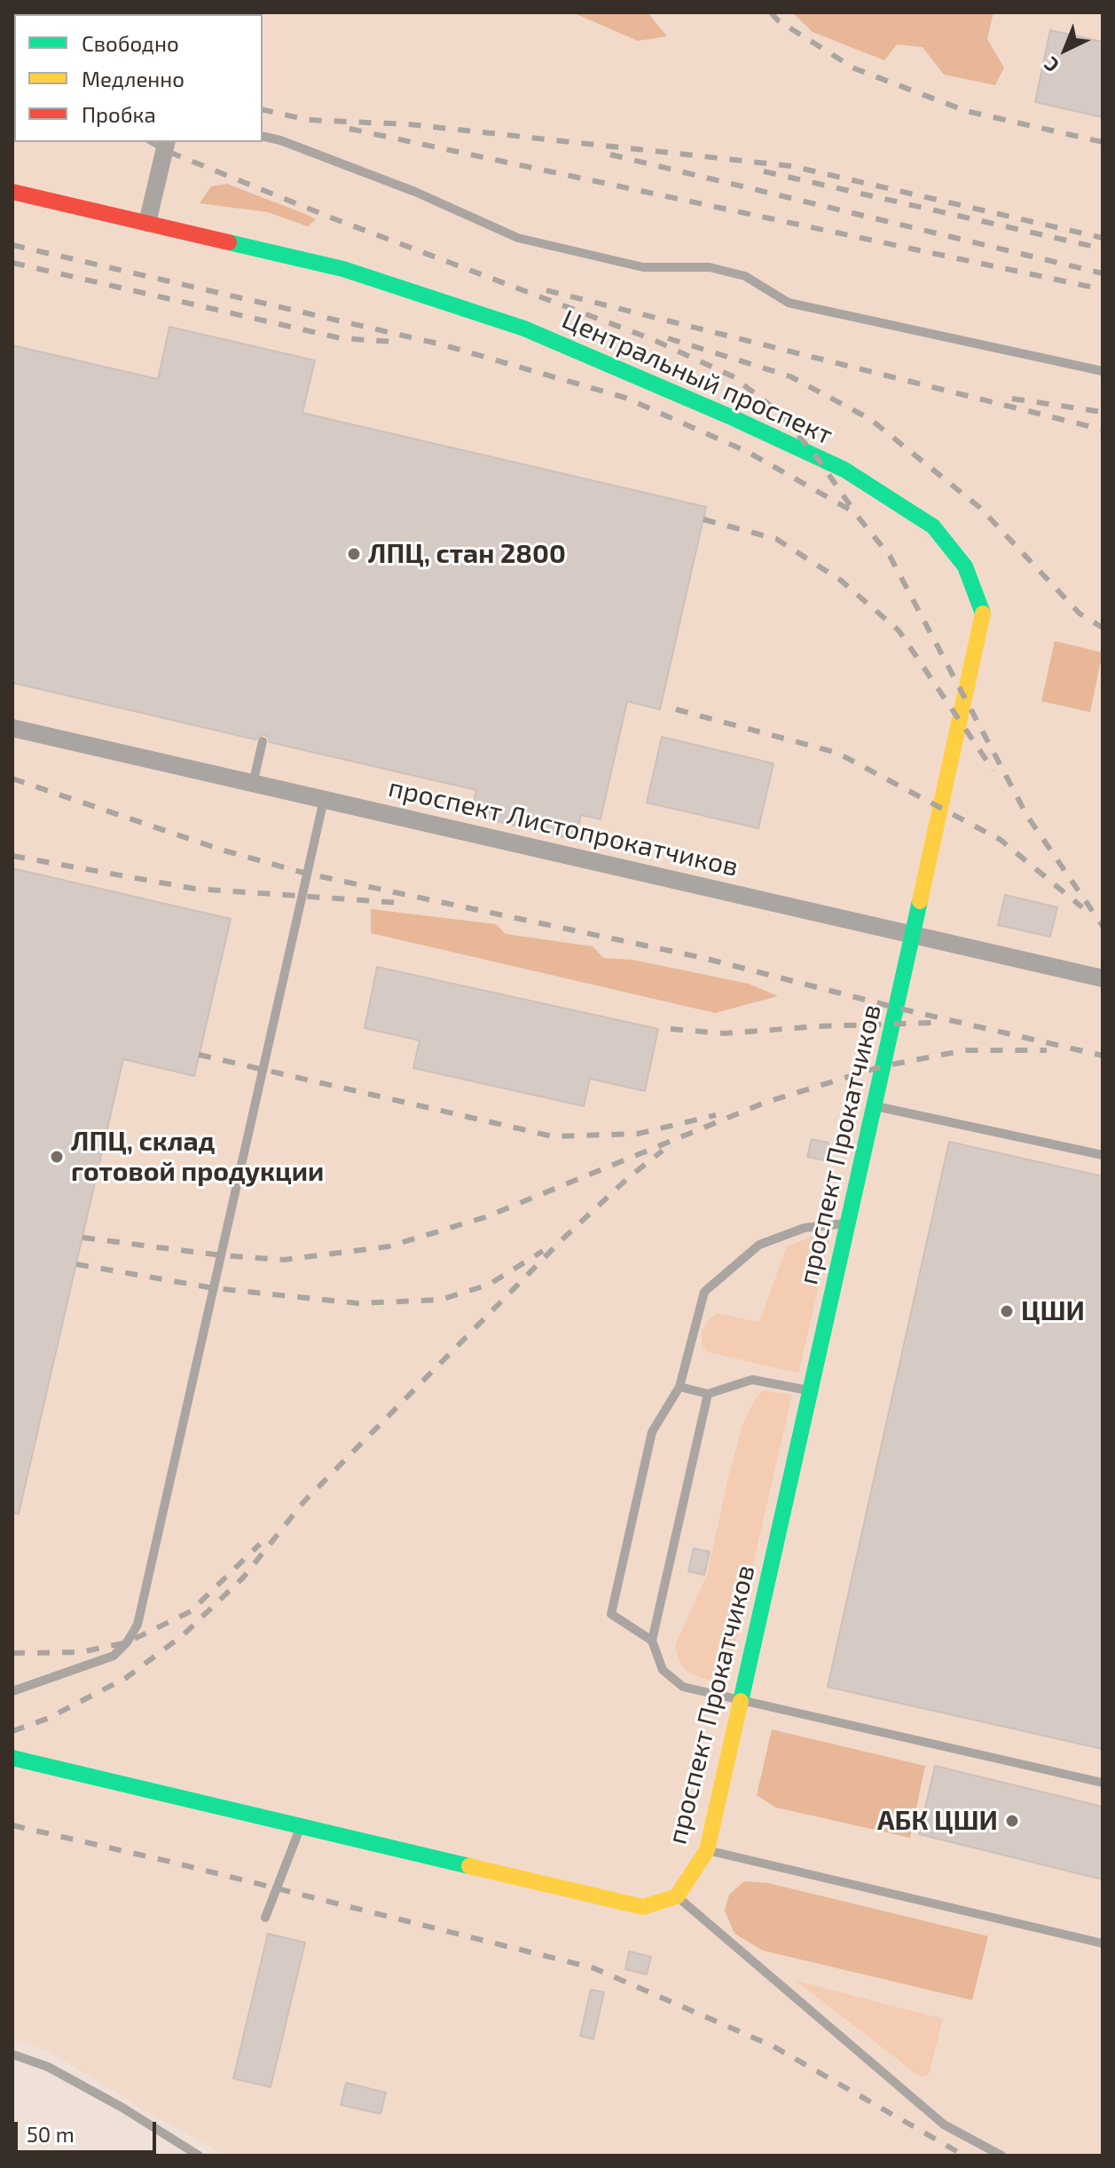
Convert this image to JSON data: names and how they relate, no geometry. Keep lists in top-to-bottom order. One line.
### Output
{"streets":{"street":["Центральный проспект","проспект Листопрокатчиков","проспект Прокатчиков"]},"crossings":[["Центральный проспект","проспект Листопрокатчиков"],["Центральный проспект","проспект Прокатчиков"],["проспект Листопрокатчиков","проспект Прокатчиков"]],"places":["ЛПЦ, стан 2800","ЛПЦ, склад готовой продукции","ЦШИ","АБК ЦШИ"],"legend":["Свободно","Медленно","Пробка"],"scale_bar":"50 m","north":"bottom left"}
